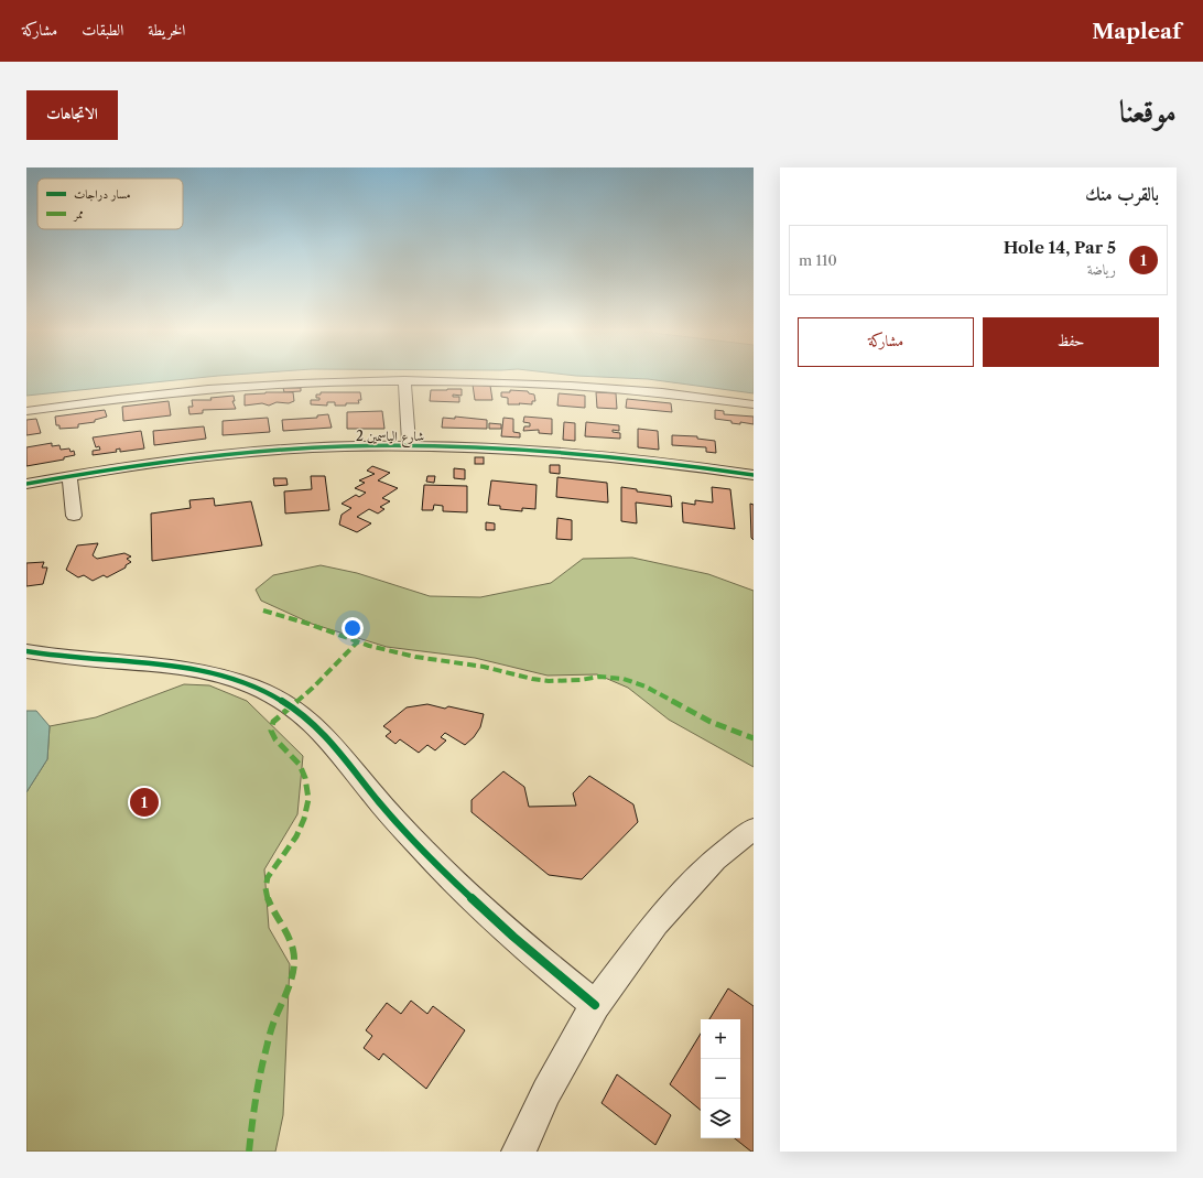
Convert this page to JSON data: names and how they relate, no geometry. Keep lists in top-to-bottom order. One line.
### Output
{"streets":{"street":["شارع الياسمين 2"]},"legend":["مسار دراجات","ممر"],"page":{"header":"Mapleaf","nav":["الخريطة","الطبقات","مشاركة"],"title":"موقعنا","buttons":["الاتجاهات",["حفظ","مشاركة"]],"heading":"بالقرب منك","list":[{"mark":"1","name":"Hole 14, Par 5","note":"رياضة","value":"110 m"}],"pins":"1","map_buttons":["+","−"]}}
